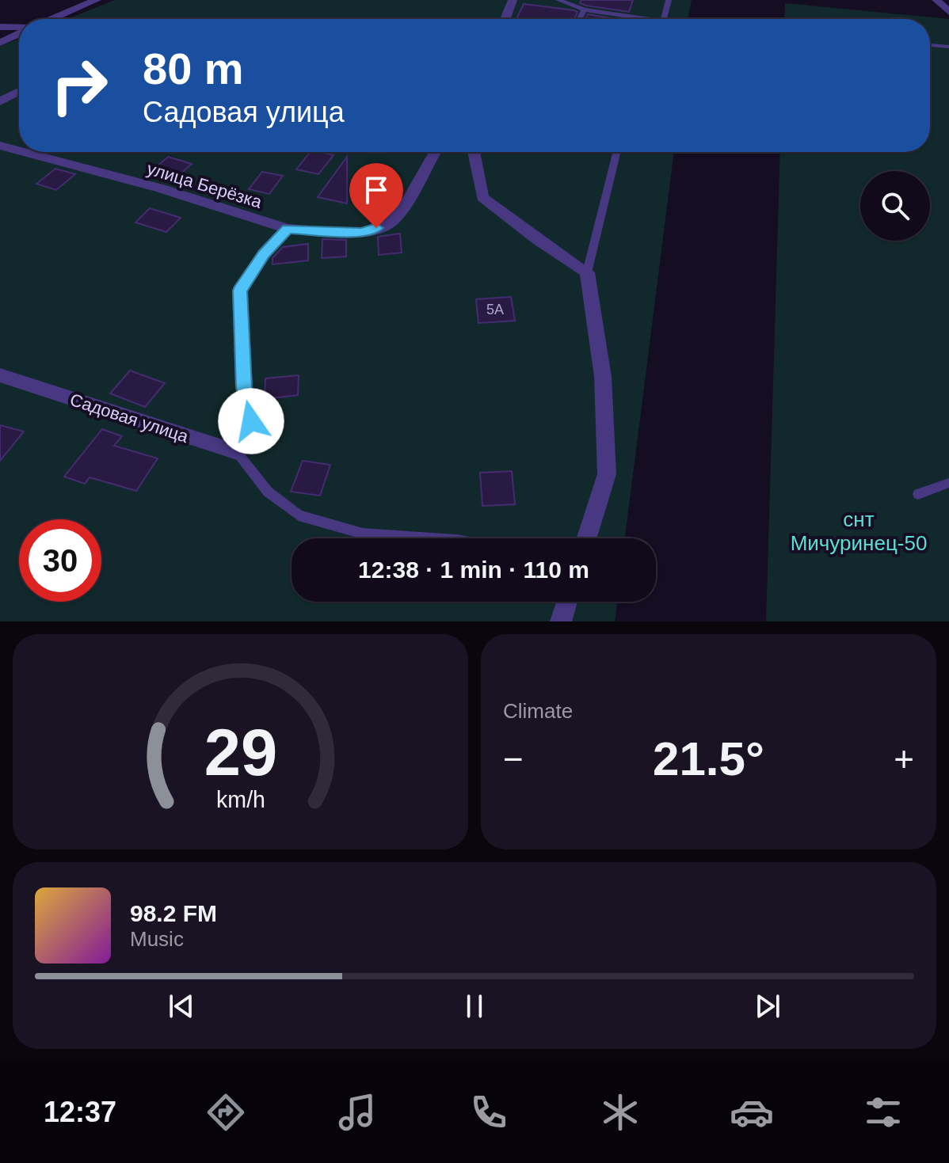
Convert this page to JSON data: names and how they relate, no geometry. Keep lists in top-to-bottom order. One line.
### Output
{"streets":{"street":["улица Берёзка","Садовая улица"]},"parks":["снт Мичуринец-50"],"house_numbers":["5А"],"page":{"turn":["80 m","Садовая улица"],"limit":"30","trip":"12:38 · 1 min · 110 m","tile":"Climate","heat":["−","21.5°","+"],"song":["98.2 FM","Music"],"tabs":"12:37","gauge":["29","km/h"]}}
